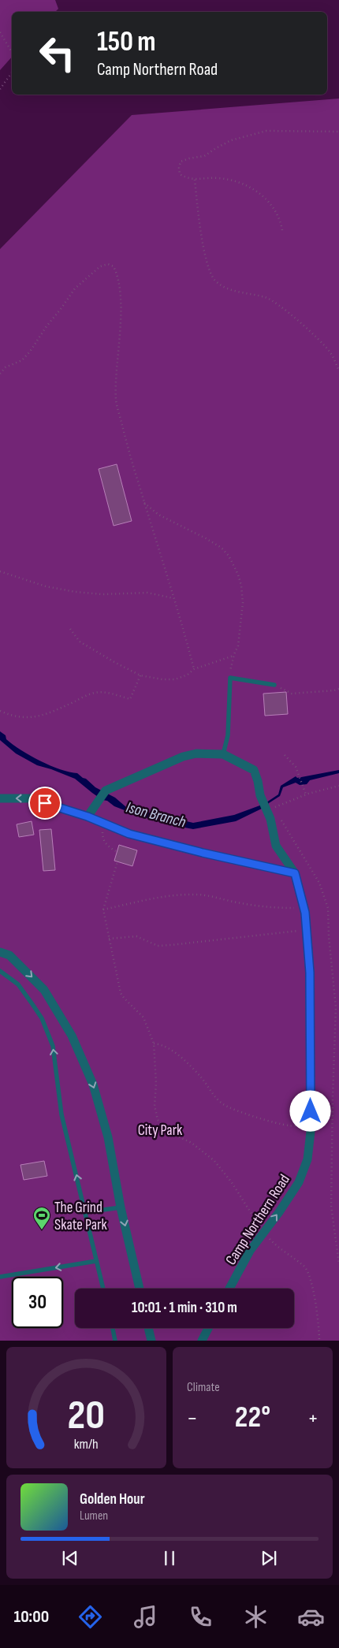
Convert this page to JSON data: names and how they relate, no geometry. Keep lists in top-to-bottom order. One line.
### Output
{"streets":{"street":["Camp Northern Road"]},"water":["Ison Branch"],"parks":["City Park"],"places":{"sports":["The Grind Skate Park"]},"page":{"turn":["150 m","Camp Northern Road"],"limit":"30","trip":"10:01 · 1 min · 310 m","tile":"Climate","heat":["−","22°","+"],"song":["Golden Hour","Lumen"],"tabs":"10:00","gauge":["20","km/h"]}}
